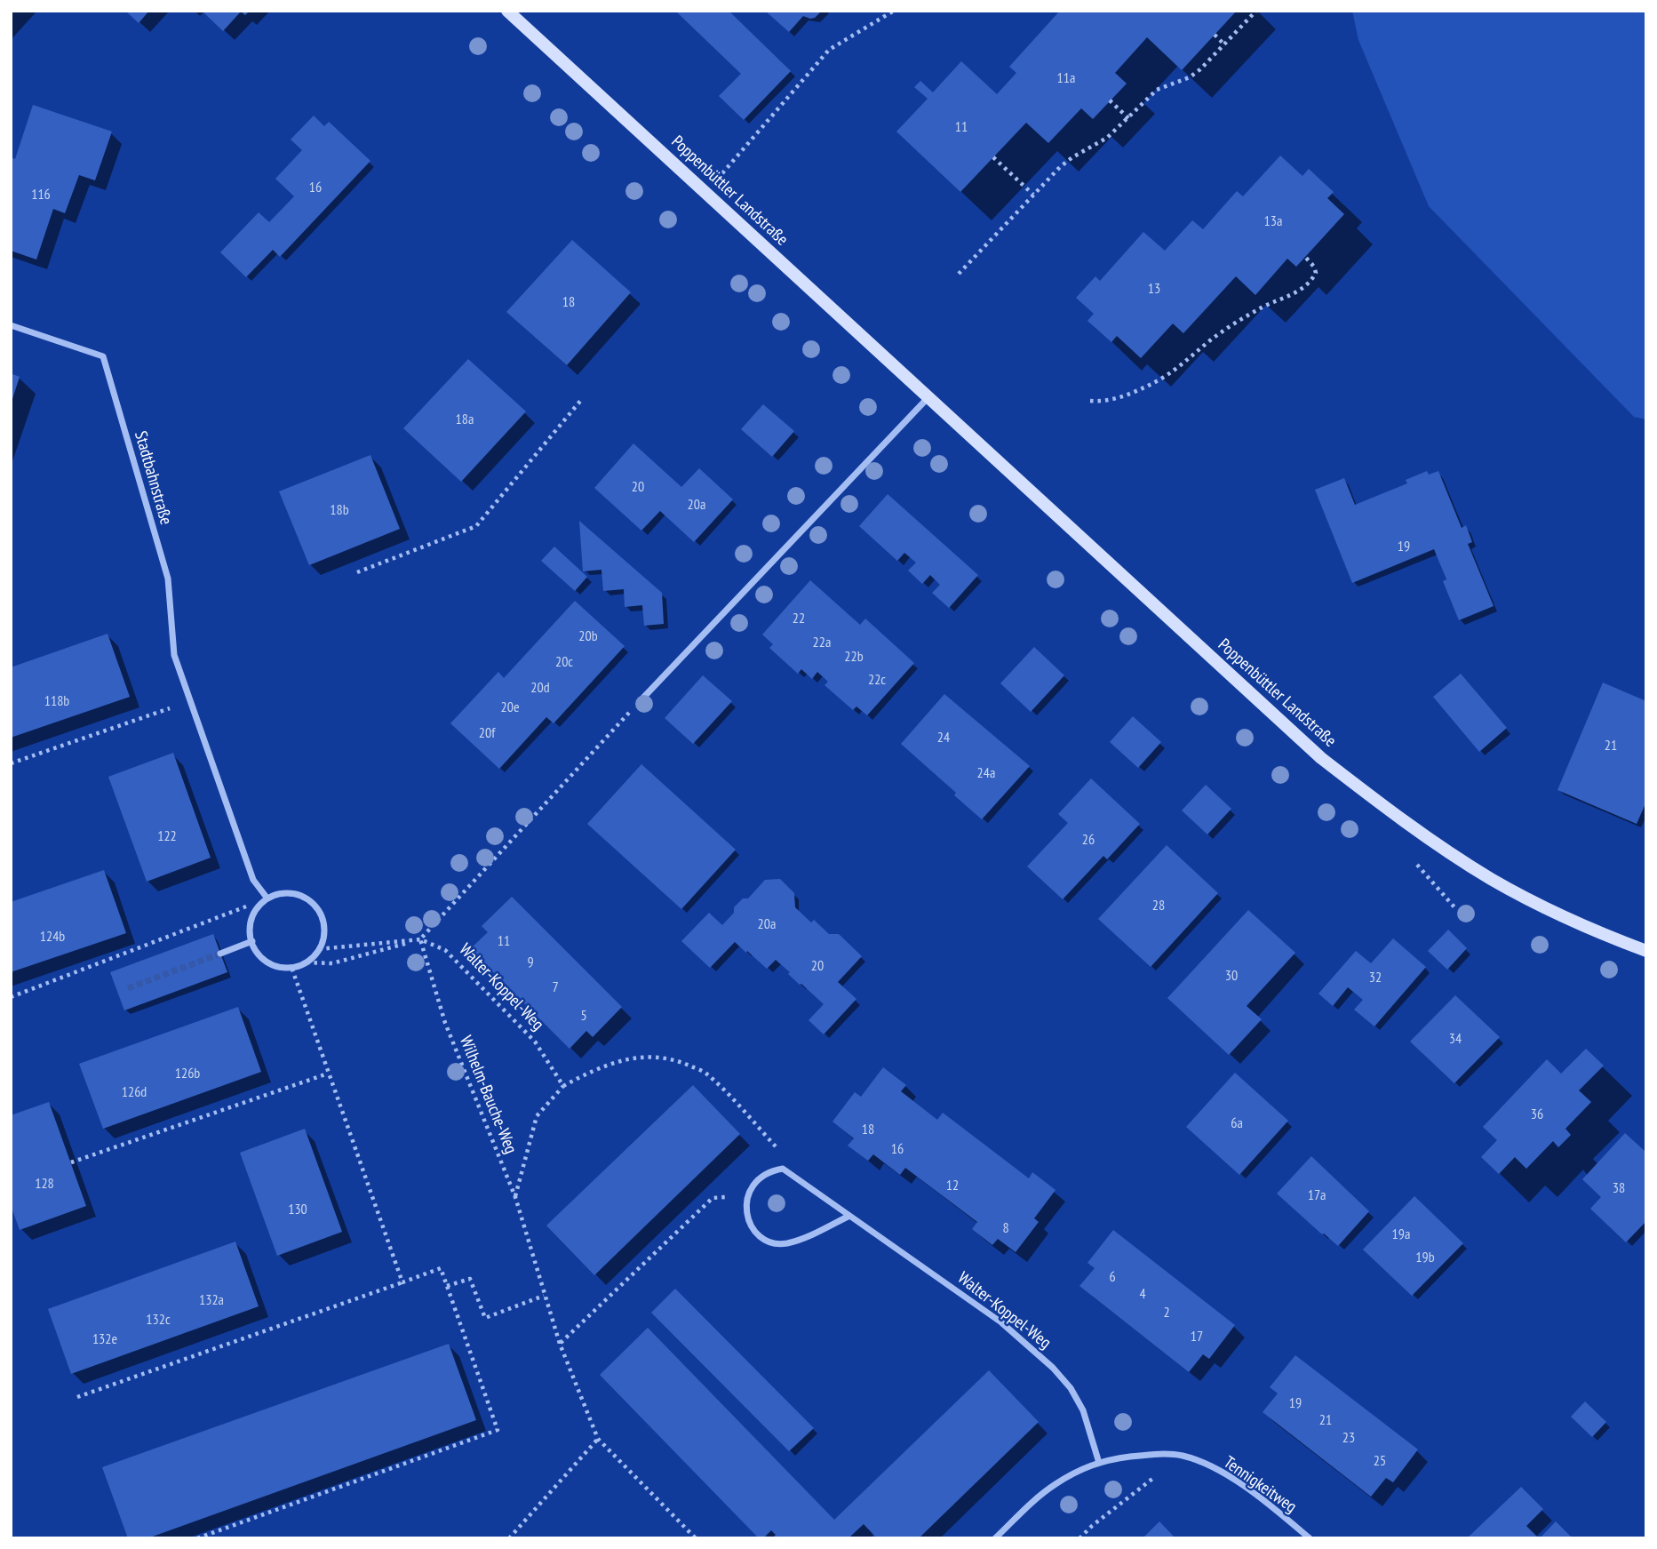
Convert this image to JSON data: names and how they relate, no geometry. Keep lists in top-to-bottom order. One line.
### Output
{"streets":{"main road":["Poppenbüttler Landstraße"],"street":["Stadtbahnstraße","Walter-Koppel-Weg","Tennigkeitweg"],"path":["Wilhelm-Bauche-Weg"]},"crossings":[["Walter-Koppel-Weg","Wilhelm-Bauche-Weg"],["Walter-Koppel-Weg","Tennigkeitweg"]],"house_numbers":["11a","11","16","116","13a","13","18","18a","20","20a","18b","19","22","20b","22a","22b","20c","22c","20d","118b","20e","20f","24","21","24a","122","26","28","20a","124b","11","9","20","30","32","7","5","34","126b","126d","36","6a","18","16","128","12","38","17a","130","8","19a","19b","6","4","132a","2","132c","17","132e","19","21","23","25"]}
